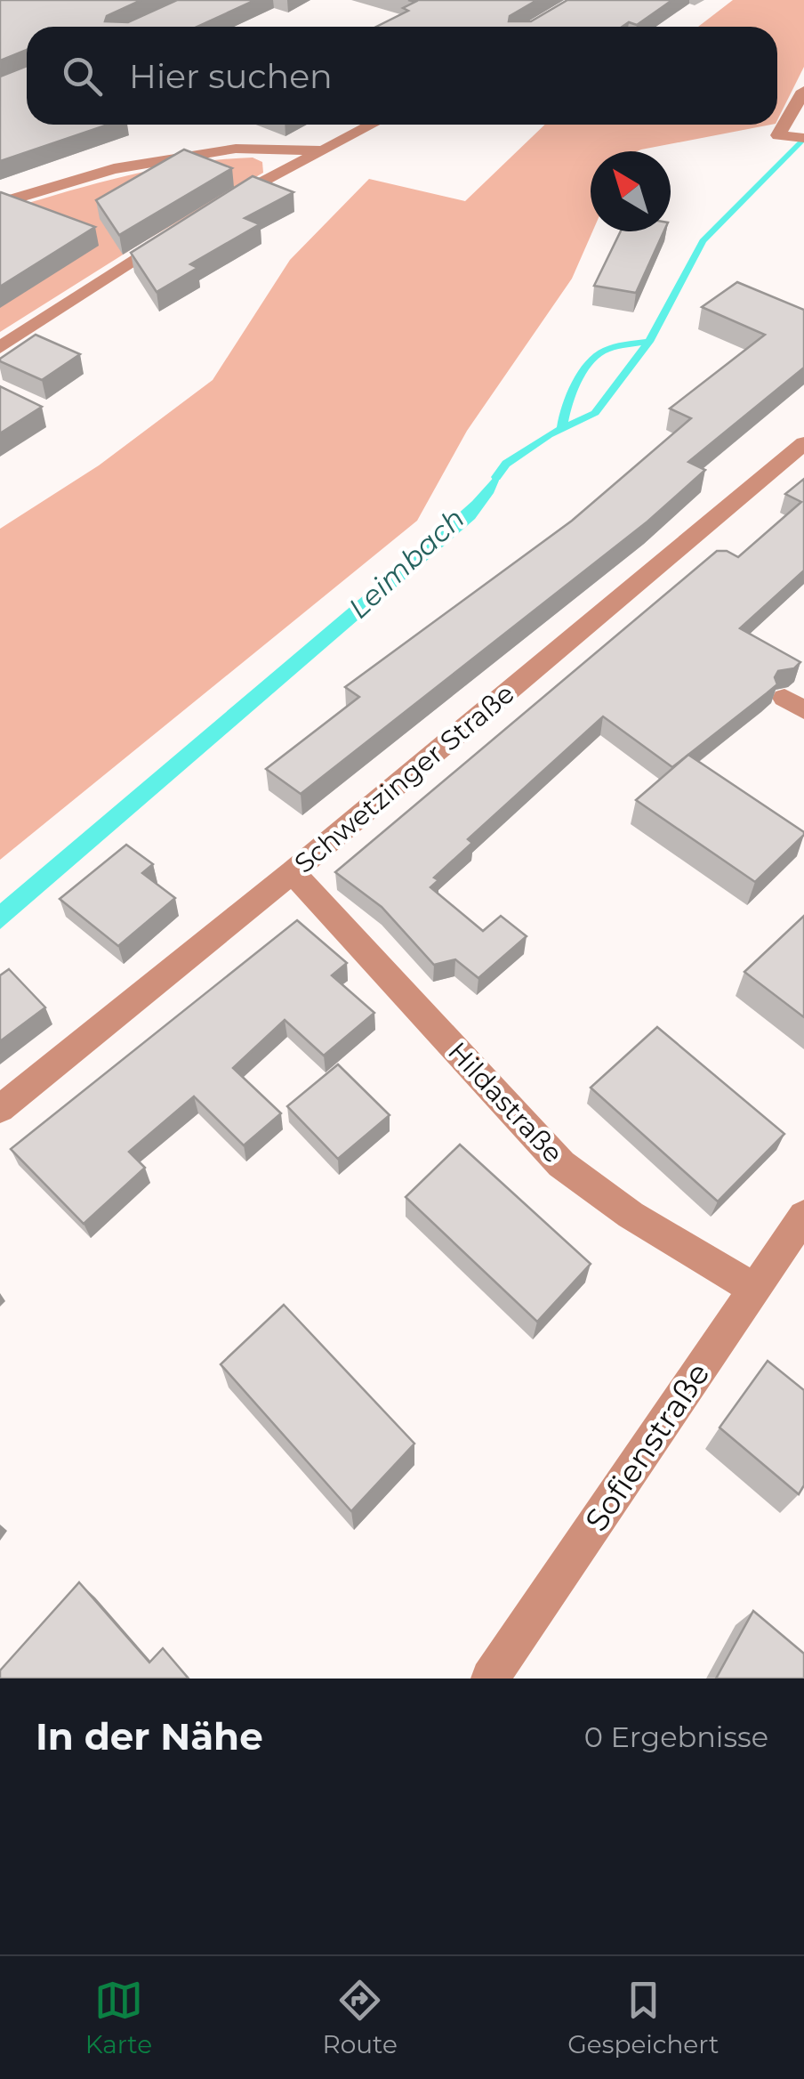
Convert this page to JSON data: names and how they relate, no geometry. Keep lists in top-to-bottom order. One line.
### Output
{"streets":{"street":["Schwetzinger Straße","Hildastraße","Sofienstraße"]},"crossings":[["Schwetzinger Straße","Hildastraße"],["Hildastraße","Sofienstraße"]],"water":["Leimbach"],"north":"top left","page":{"search":"Hier suchen","heading":["In der Nähe","0 Ergebnisse"],"nav":["Karte","Route","Gespeichert"]}}
